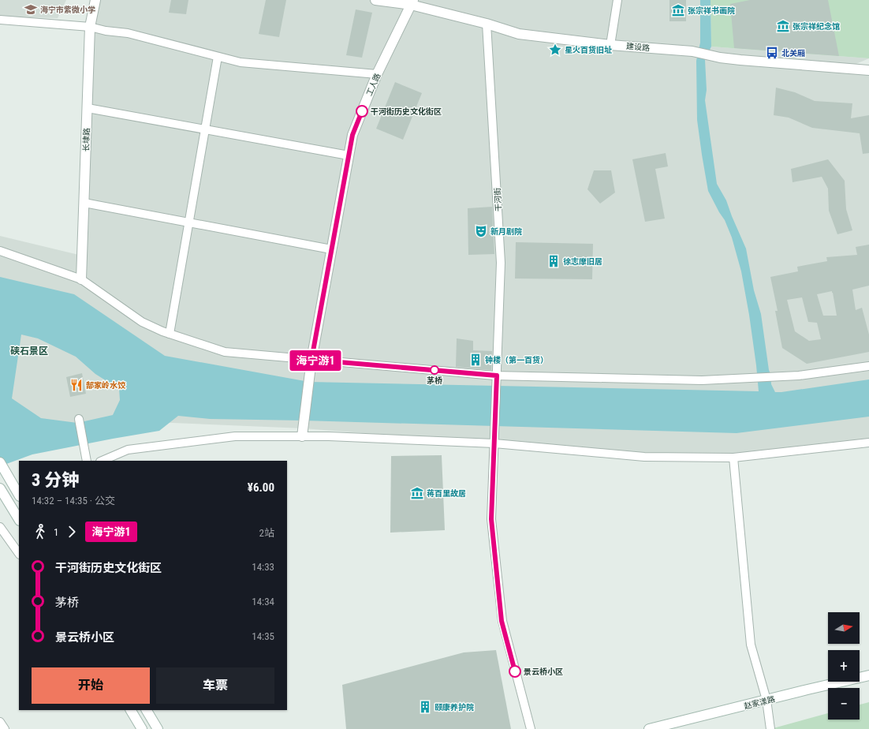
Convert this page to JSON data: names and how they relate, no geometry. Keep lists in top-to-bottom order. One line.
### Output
{"streets":{"street":["建设路","工人路","长埭路","干河街","赵家漾路"]},"crossings":[["建设路","工人路"],["建设路","干河街"]],"districts":["硖石景区"],"places":{"school or university":["海宁市紫微小学"],"museum":["张宗祥书画院","张宗祥纪念馆","蒋百里故居"],"place":["星火百货旧址"],"bus stop":["北关厢"],"other":["干河街历史文化街区","茅桥","景云桥小区"],"theatre":["新月剧院"],"building":["徐志摩旧居","钟楼（第一百货）","颐康养护院"],"restaurant":["郜家岭水饺"]},"lines":["bus line 海宁游1"],"north":"right","page":{"on_map":"海宁游1","heading":["3 分钟","14:32 – 14:35 · 公交","¥6.00"],"legs":["1","海宁游1","2站"],"list":[{"name":"干河街历史文化街区","value":"14:33"},{"name":"茅桥","value":"14:34"},{"name":"景云桥小区","value":"14:35"}],"map_buttons":["+","−"],"buttons":["开始","车票"]}}
